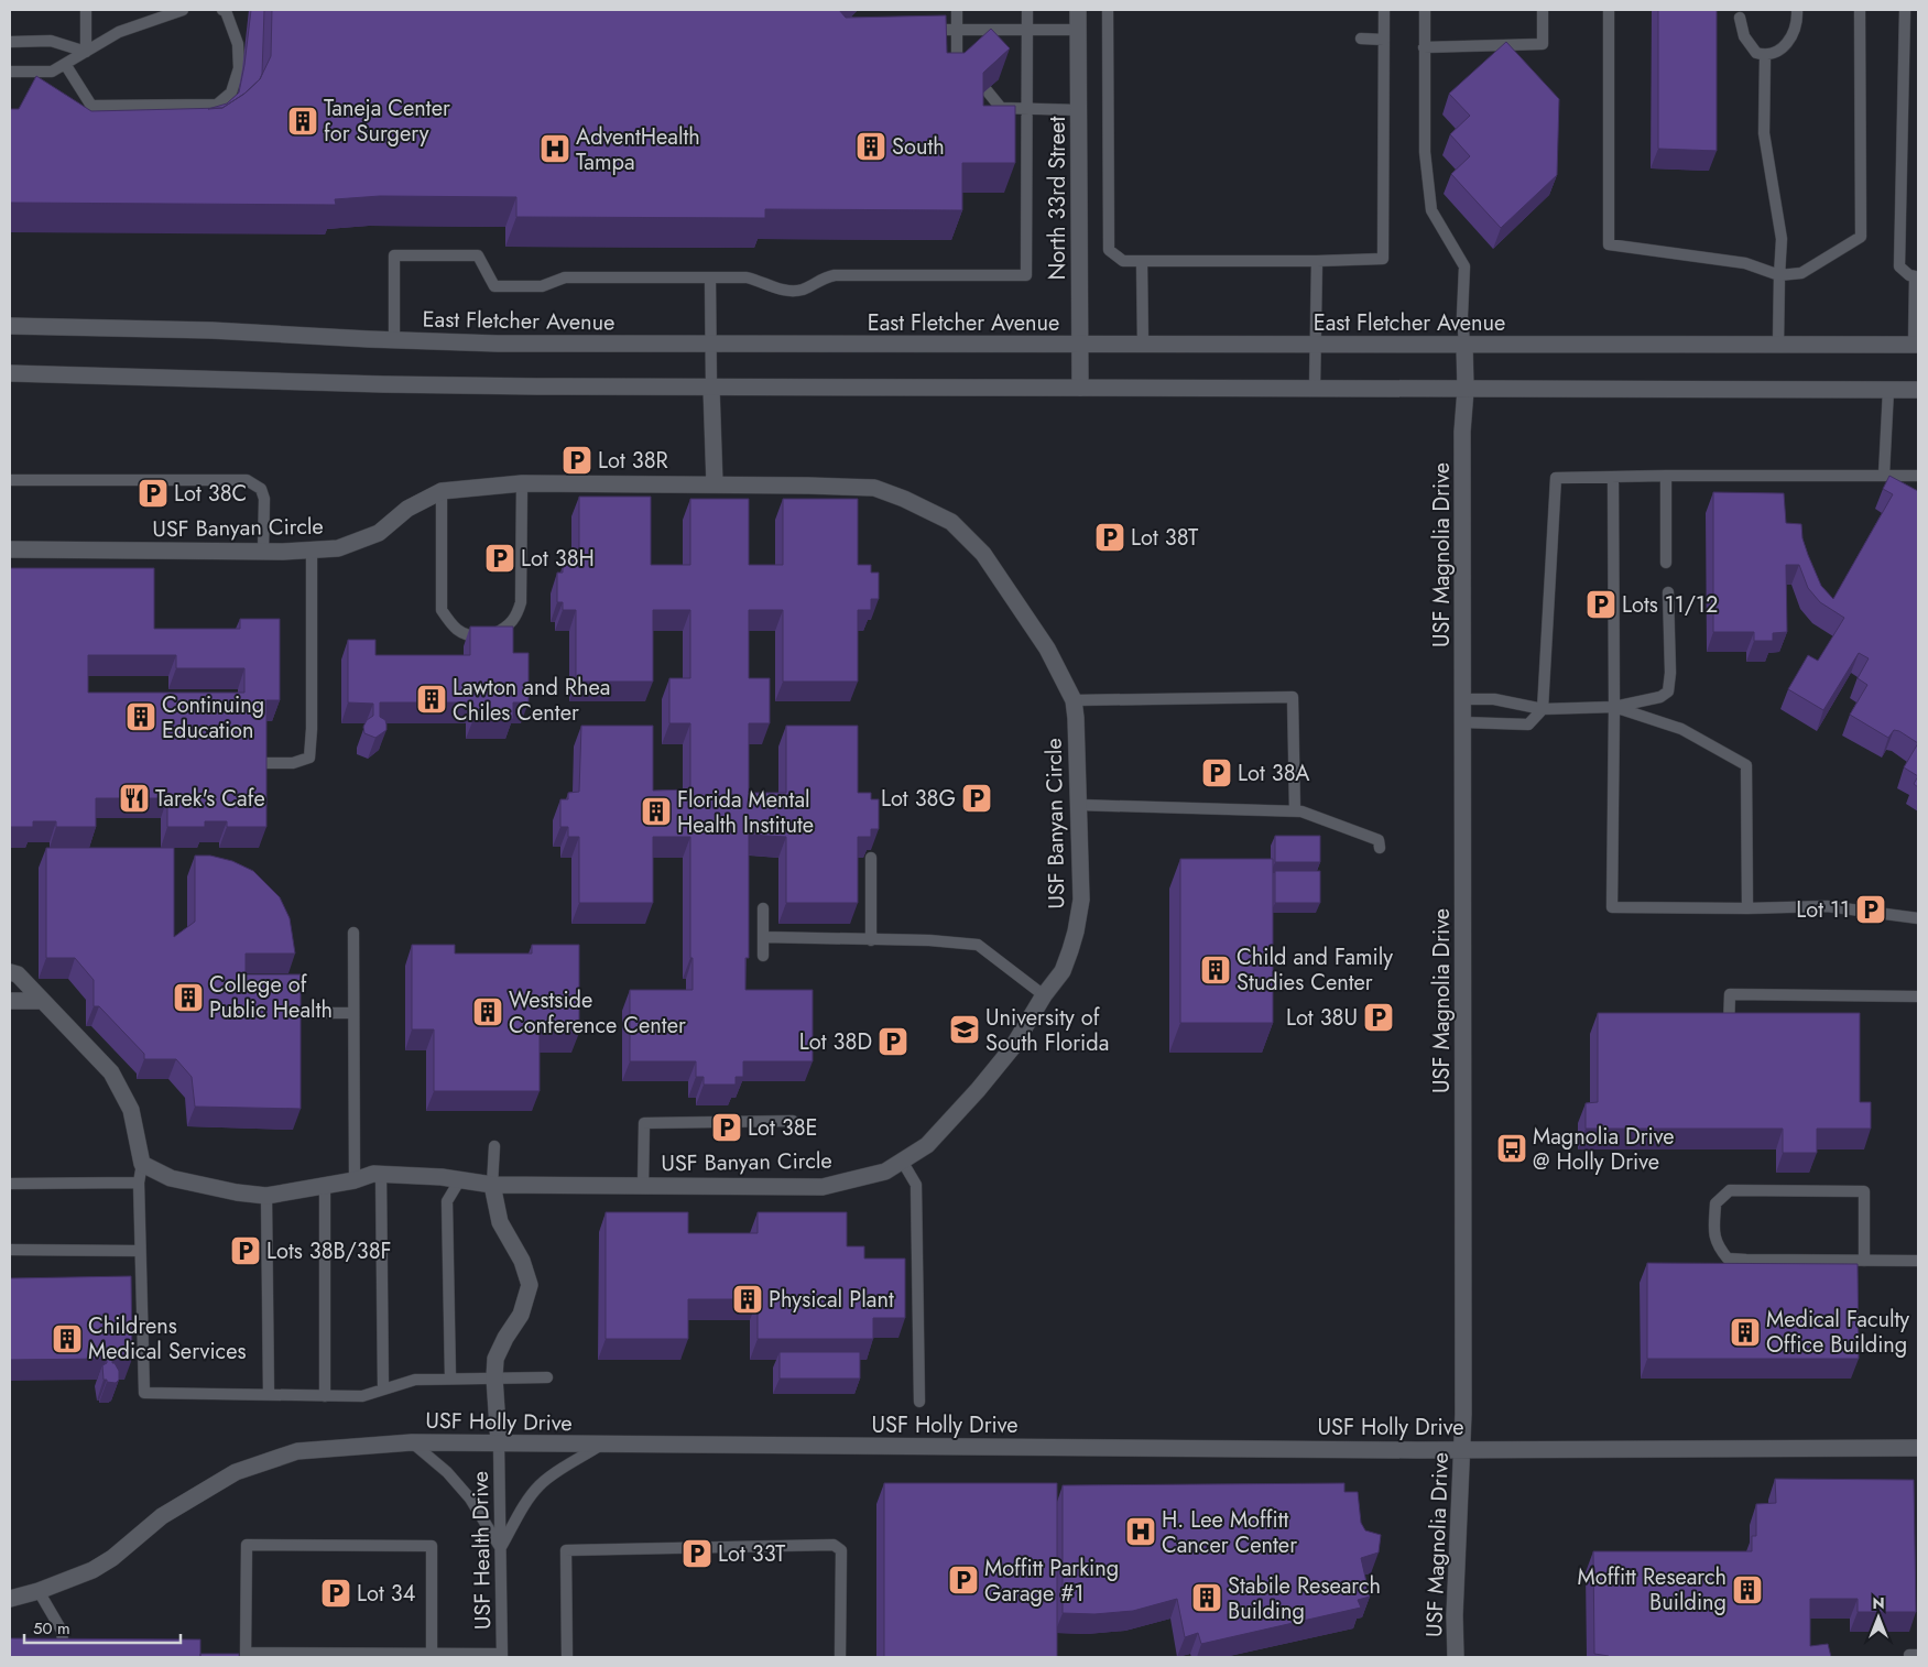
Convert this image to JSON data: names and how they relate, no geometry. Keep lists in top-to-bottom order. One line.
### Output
{"streets":{"street":["North 33rd Street","East Fletcher Avenue","USF Banyan Circle","USF Magnolia Drive","USF Holly Drive"],"lane":["USF Health Drive"]},"crossings":[["North 33rd Street","East Fletcher Avenue"],["East Fletcher Avenue","USF Magnolia Drive"],["USF Magnolia Drive","USF Holly Drive"],["USF Holly Drive","USF Health Drive"]],"places":{"building":["Taneja Center for Surgery","South","Lawton and Rhea Chiles Center","Continuing Education","Florida Mental Health Institute","Child and Family Studies Center","College of Public Health","Westside Conference Center","Physical Plant","Medical Faculty Office Building","Childrens Medical Services","Moffitt Research Building","Stabile Research Building"],"hospital":["AdventHealth Tampa","H. Lee Moffitt Cancer Center"],"parking":["Lot 38R","Lot 38C","Lot 38T","Lot 38H","Lots 11/12","Lot 38A","Lot 38G","Lot 11","Lot 38U","Lot 38D","Lot 38E","Lots 38B/38F","Lot 33T","Moffitt Parking Garage #1","Lot 34"],"restaurant":["Tarek's Cafe"],"school or university":["University of South Florida"],"bus stop":["Magnolia Drive @ Holly Drive"]},"scale_bar":"50 m","north":"top"}
